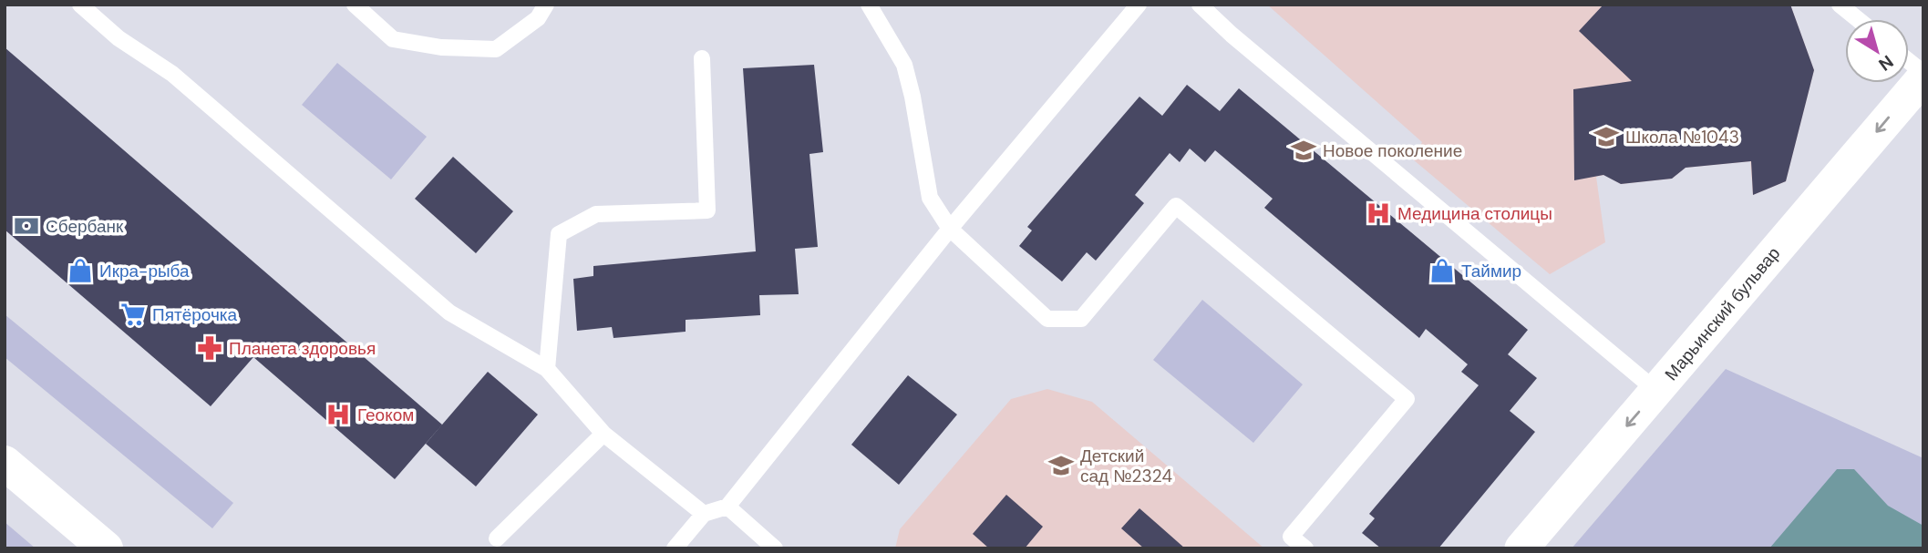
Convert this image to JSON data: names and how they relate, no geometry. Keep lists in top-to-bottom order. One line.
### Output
{"streets":{"street":["Марьинский бульвар"]},"one_way":["Марьинский бульвар"],"places":{"school or university":["Школа №1043","Новое поколение","Детский сад №2324"],"hospital":["Медицина столицы","Геоком"],"bank":["Сбербанк"],"shop":["Икра-рыба","Таймир"],"supermarket":["Пятёрочка"],"pharmacy":["Планета здоровья"]},"north":"bottom right"}
